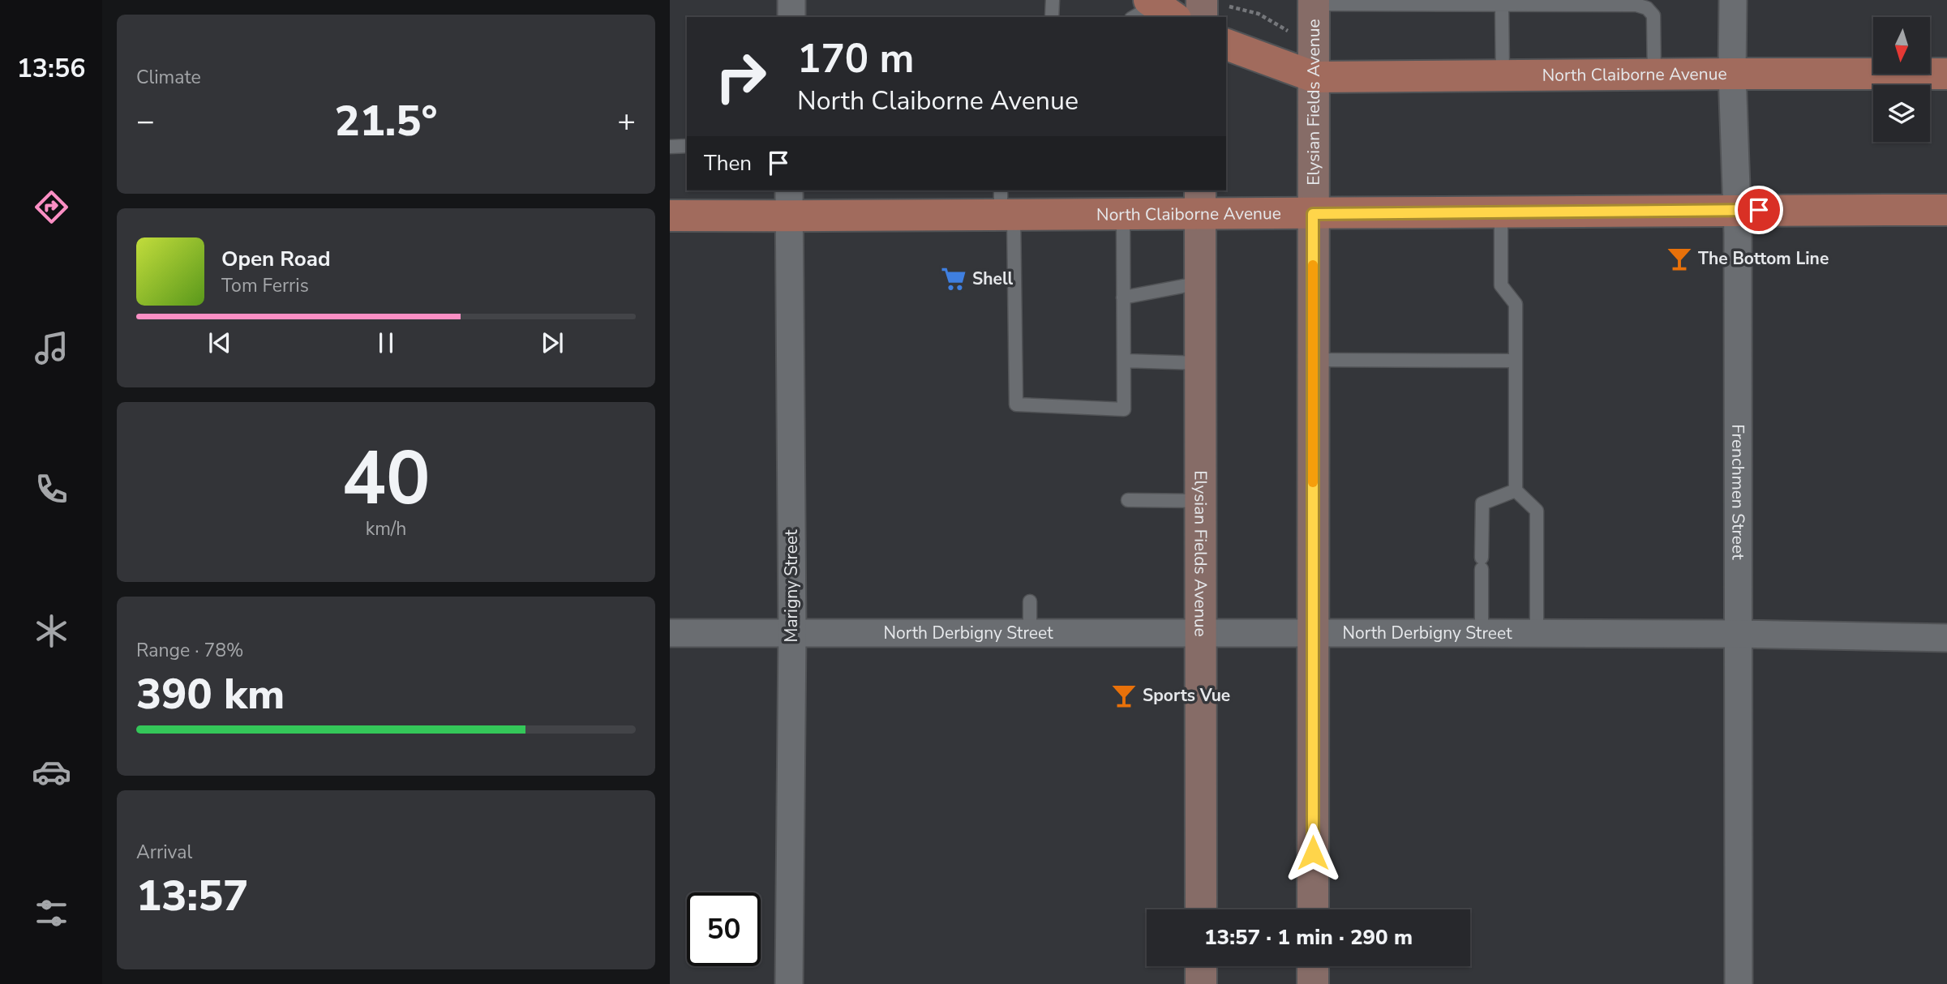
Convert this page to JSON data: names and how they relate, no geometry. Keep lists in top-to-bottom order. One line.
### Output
{"streets":{"main road":["North Claiborne Avenue","Elysian Fields Avenue"],"street":["Frenchmen Street","Marigny Street","North Derbigny Street"]},"crossings":[["North Claiborne Avenue","Elysian Fields Avenue"],["North Claiborne Avenue","Frenchmen Street"],["North Claiborne Avenue","Marigny Street"],["Elysian Fields Avenue","North Derbigny Street"],["Frenchmen Street","North Derbigny Street"],["Marigny Street","North Derbigny Street"]],"places":{"bar":["The Bottom Line","Sports Vue"],"supermarket":["Shell"]},"north":"bottom","page":{"tabs":"13:56","tile":["Climate",["40","km/h"],["Range · 78%","390 km"],["Arrival","13:57"]],"turn":["170 m","North Claiborne Avenue"],"heat":["−","21.5°","+"],"then":"Then","song":["Open Road","Tom Ferris"],"limit":"50","trip":"13:57 · 1 min · 290 m"}}
